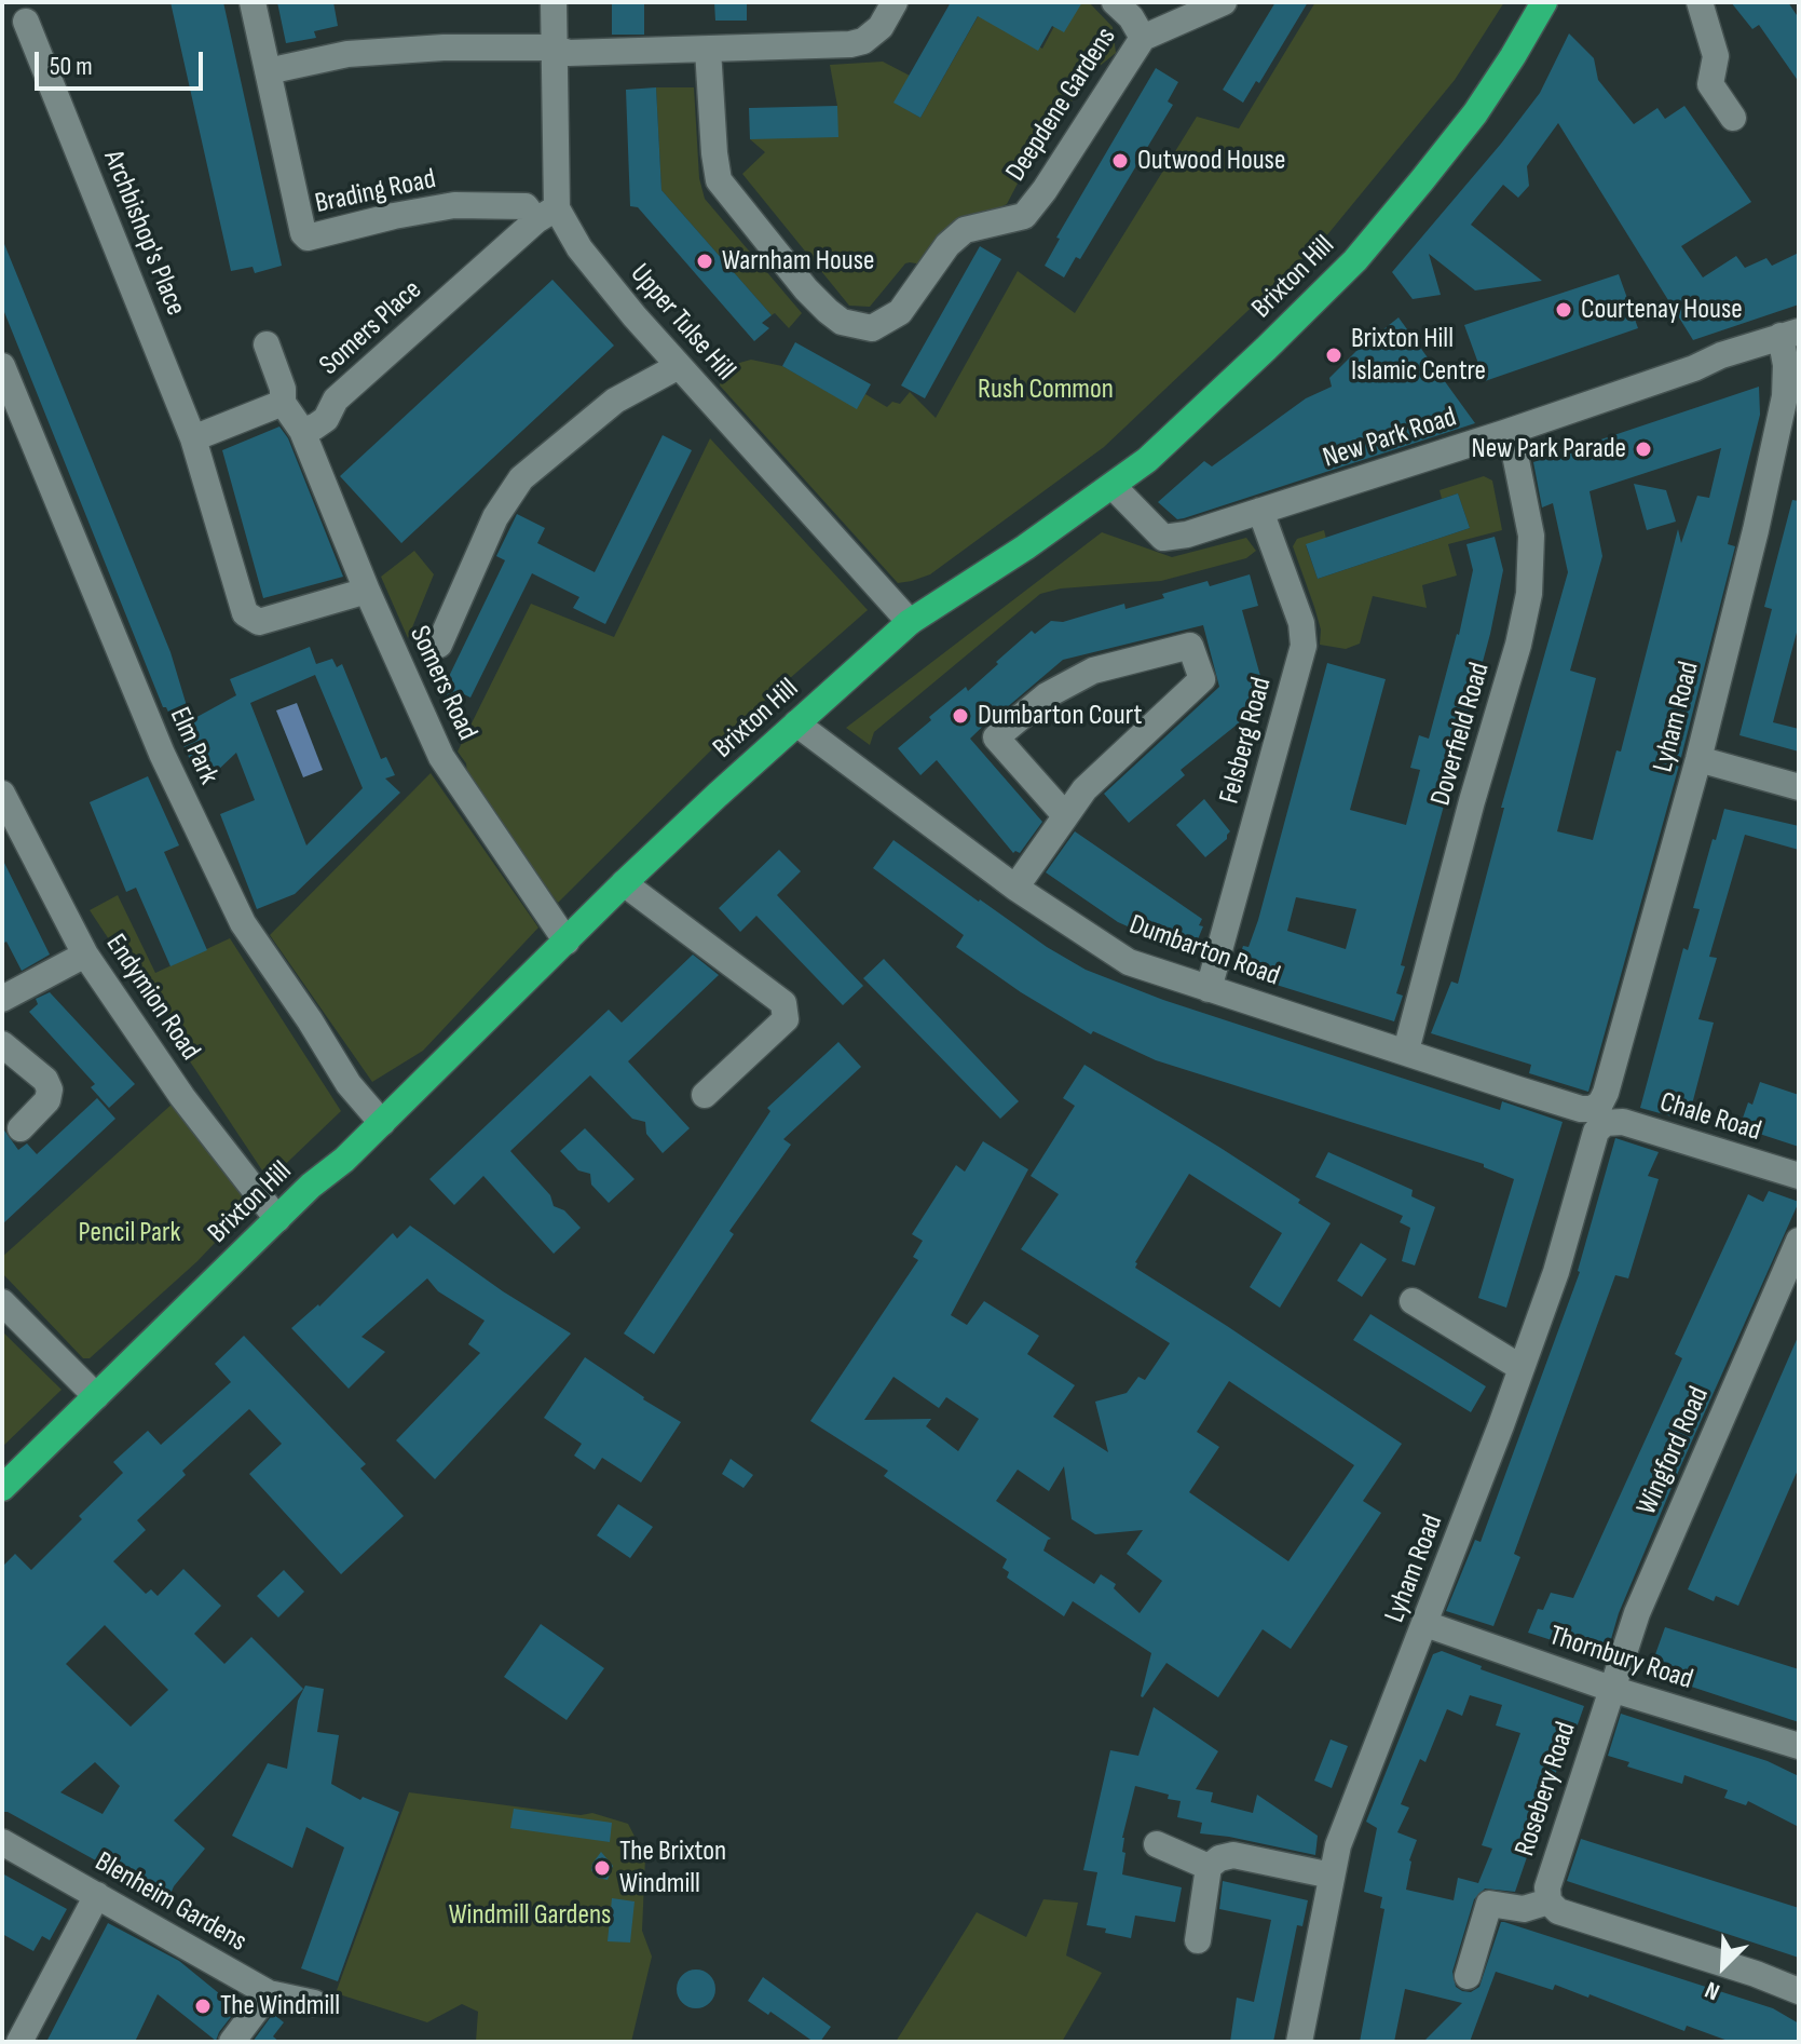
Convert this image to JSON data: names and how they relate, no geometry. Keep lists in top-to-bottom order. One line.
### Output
{"streets":{"highway":["Brixton Hill"],"street":["Deepdene Gardens","Brading Road","Archbishop's Place","Upper Tulse Hill","Somers Place","New Park Road","Somers Road","Lyham Road","Doverfield Road","Felsberg Road","Elm Park","Dumbarton Road","Endymion Road","Chale Road","Wingford Road","Thornbury Road","Rosebery Road","Blenheim Gardens"]},"crossings":[["Brading Road","Upper Tulse Hill"],["Brading Road","Somers Place"],["Archbishop's Place","Somers Road"],["Brixton Hill","Upper Tulse Hill"],["Brixton Hill","New Park Road"],["Brixton Hill","Somers Road"],["Brixton Hill","Elm Park"],["Brixton Hill","Dumbarton Road"],["Brixton Hill","Endymion Road"],["Upper Tulse Hill","Somers Place"],["Somers Place","Somers Road"],["New Park Road","Lyham Road"],["New Park Road","Doverfield Road"],["New Park Road","Felsberg Road"],["Lyham Road","Dumbarton Road"],["Lyham Road","Chale Road"],["Lyham Road","Thornbury Road"],["Doverfield Road","Dumbarton Road"],["Felsberg Road","Dumbarton Road"],["Dumbarton Road","Chale Road"],["Wingford Road","Thornbury Road"],["Wingford Road","Rosebery Road"],["Thornbury Road","Rosebery Road"]],"parks":["Rush Common","Pencil Park","Windmill Gardens"],"places":["Outwood House","Warnham House","Courtenay House","Brixton Hill Islamic Centre","New Park Parade","Dumbarton Court","The Brixton Windmill","The Windmill"],"scale_bar":"50 m","north":"bottom left"}
